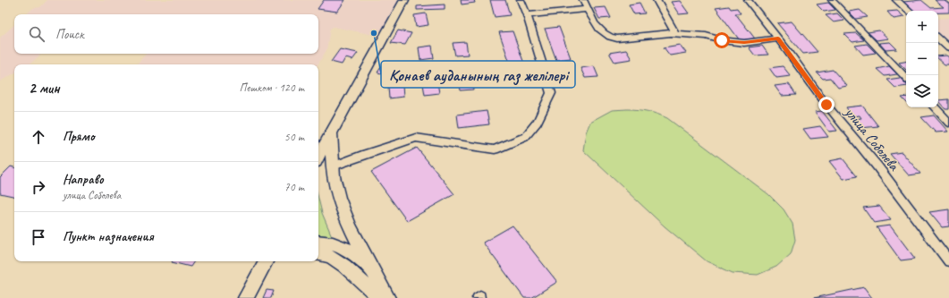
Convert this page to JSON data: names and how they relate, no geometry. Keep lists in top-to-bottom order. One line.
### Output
{"streets":{"street":["улица Соболева"]},"places":["Қонаев ауданының газ желілері"],"page":{"map_buttons":["+","−"],"search":"Поиск","heading":["2 мин","Пешком · 120 m"],"list":[["Прямо","50 m"],["Направо","улица Соболева","70 m"],"Пункт назначения"]}}
